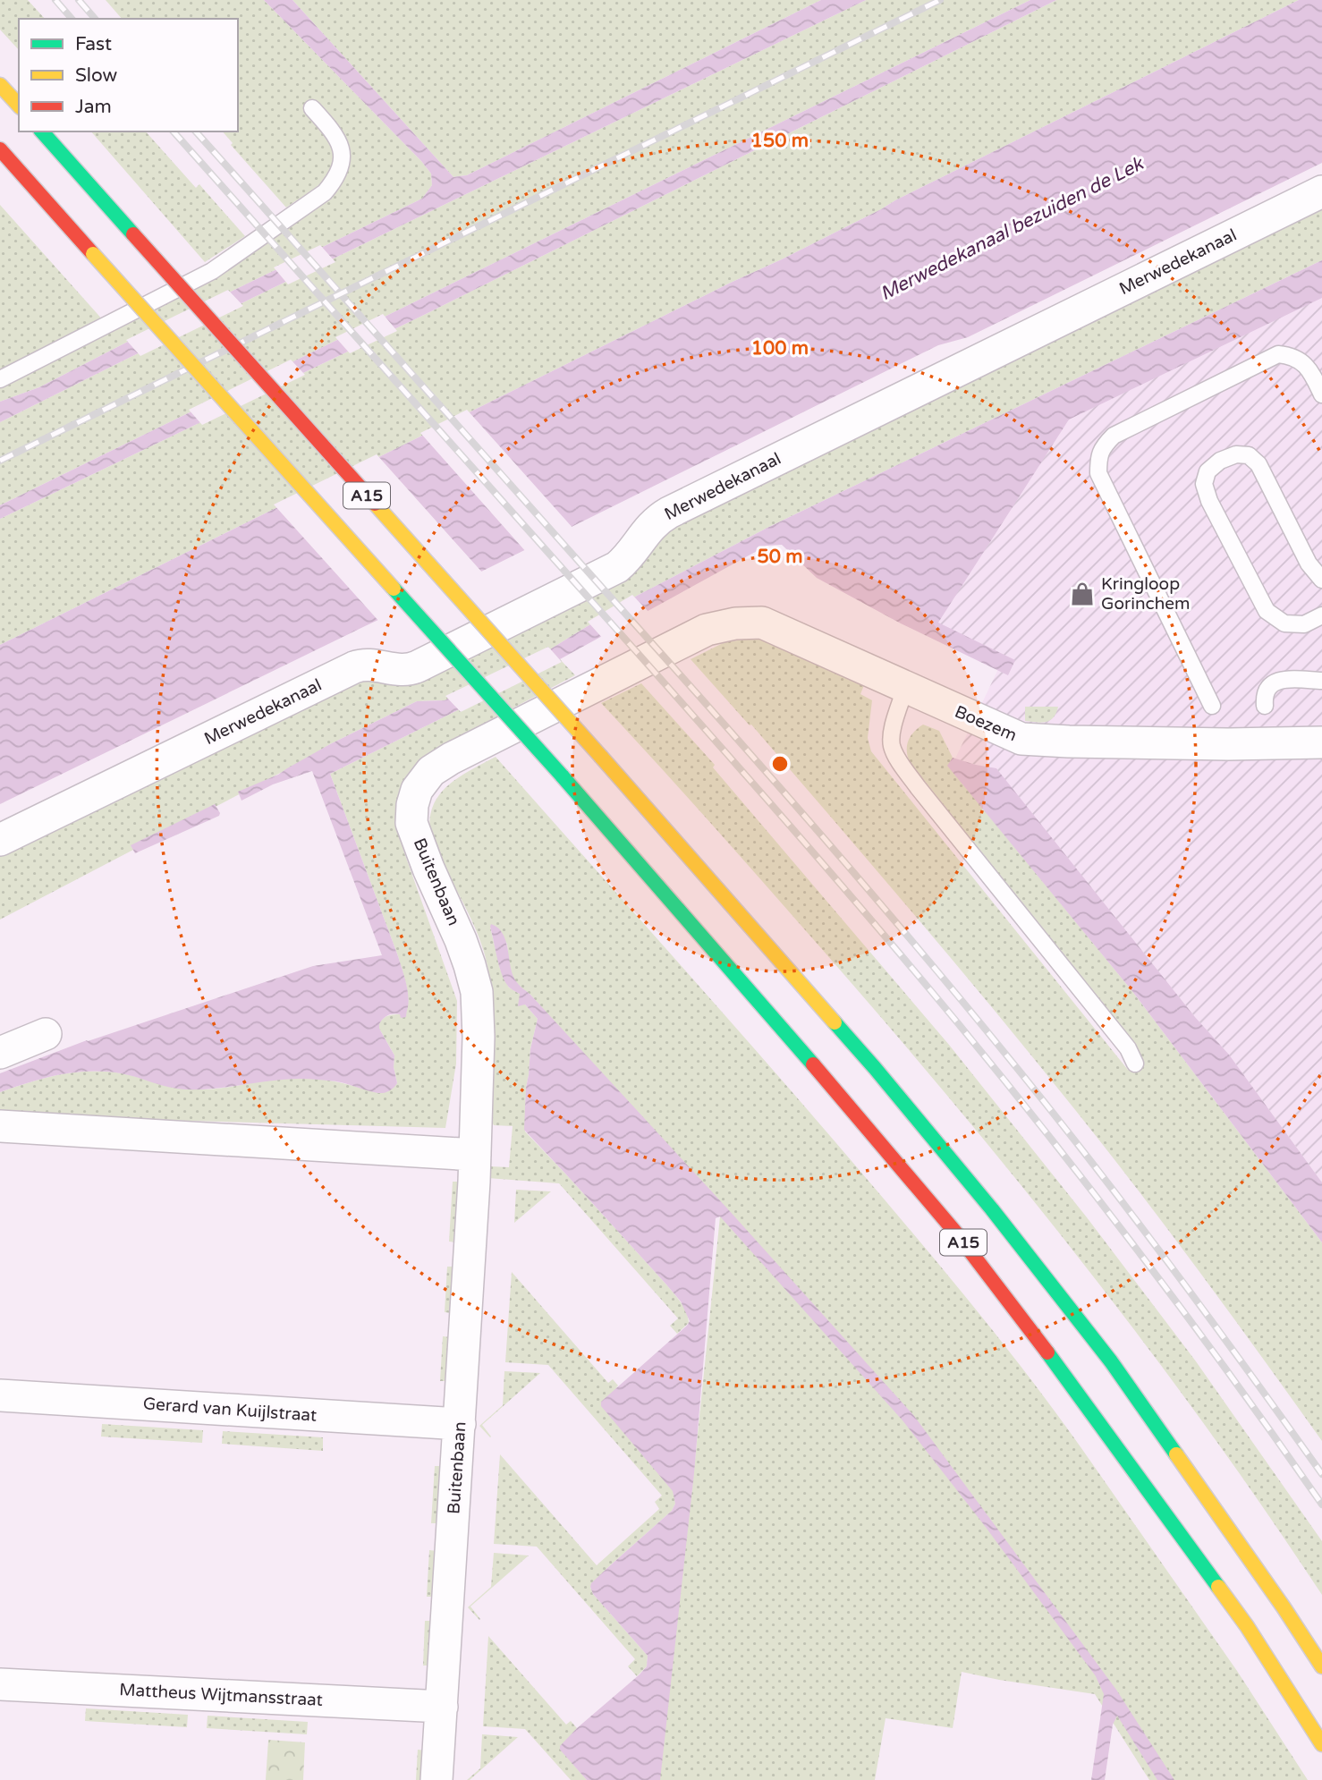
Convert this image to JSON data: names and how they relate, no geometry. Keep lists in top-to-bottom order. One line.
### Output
{"streets":{"highway":["A15"],"street":["Merwedekanaal","Boezem","Buitenbaan","Gerard van Kuijlstraat","Mattheus Wijtmansstraat"]},"crossings":[["Boezem","Buitenbaan"],["Buitenbaan","Gerard van Kuijlstraat"],["Buitenbaan","Mattheus Wijtmansstraat"]],"water":["Merwedekanaal bezuiden de Lek"],"places":{"shop":["Kringloop Gorinchem"]},"legend":["Fast","Slow","Jam"],"rings":["150 m","100 m","50 m"]}
